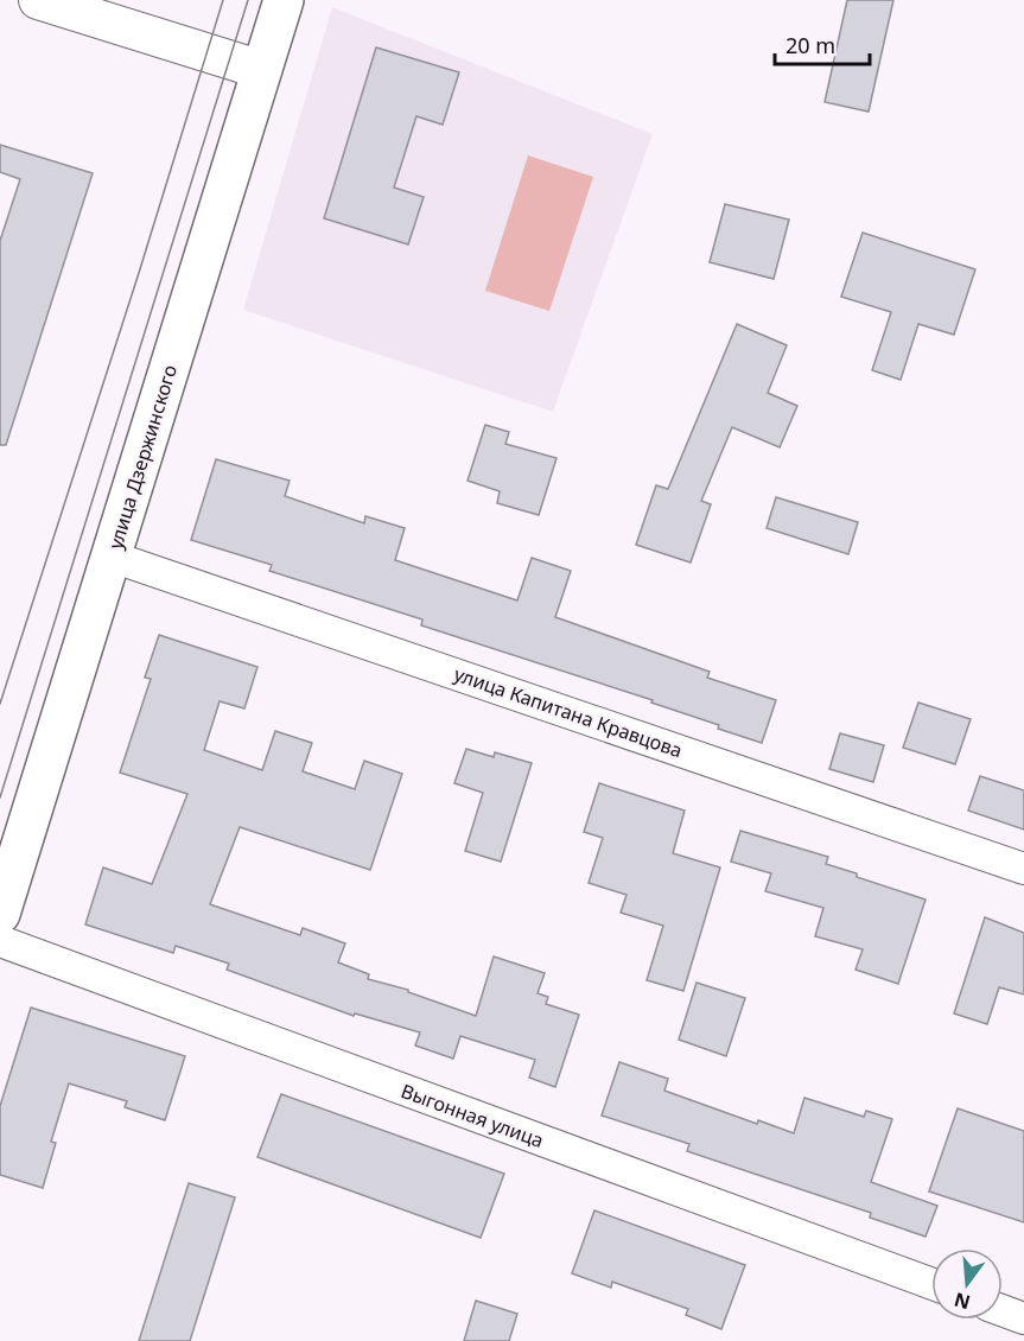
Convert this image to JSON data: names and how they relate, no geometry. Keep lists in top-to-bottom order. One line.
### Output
{"streets":{"main road":["улица Дзержинского"],"street":["улица Капитана Кравцова","Выгонная улица"]},"crossings":[["улица Дзержинского","улица Капитана Кравцова"]],"scale_bar":"20 m","north":"bottom"}
